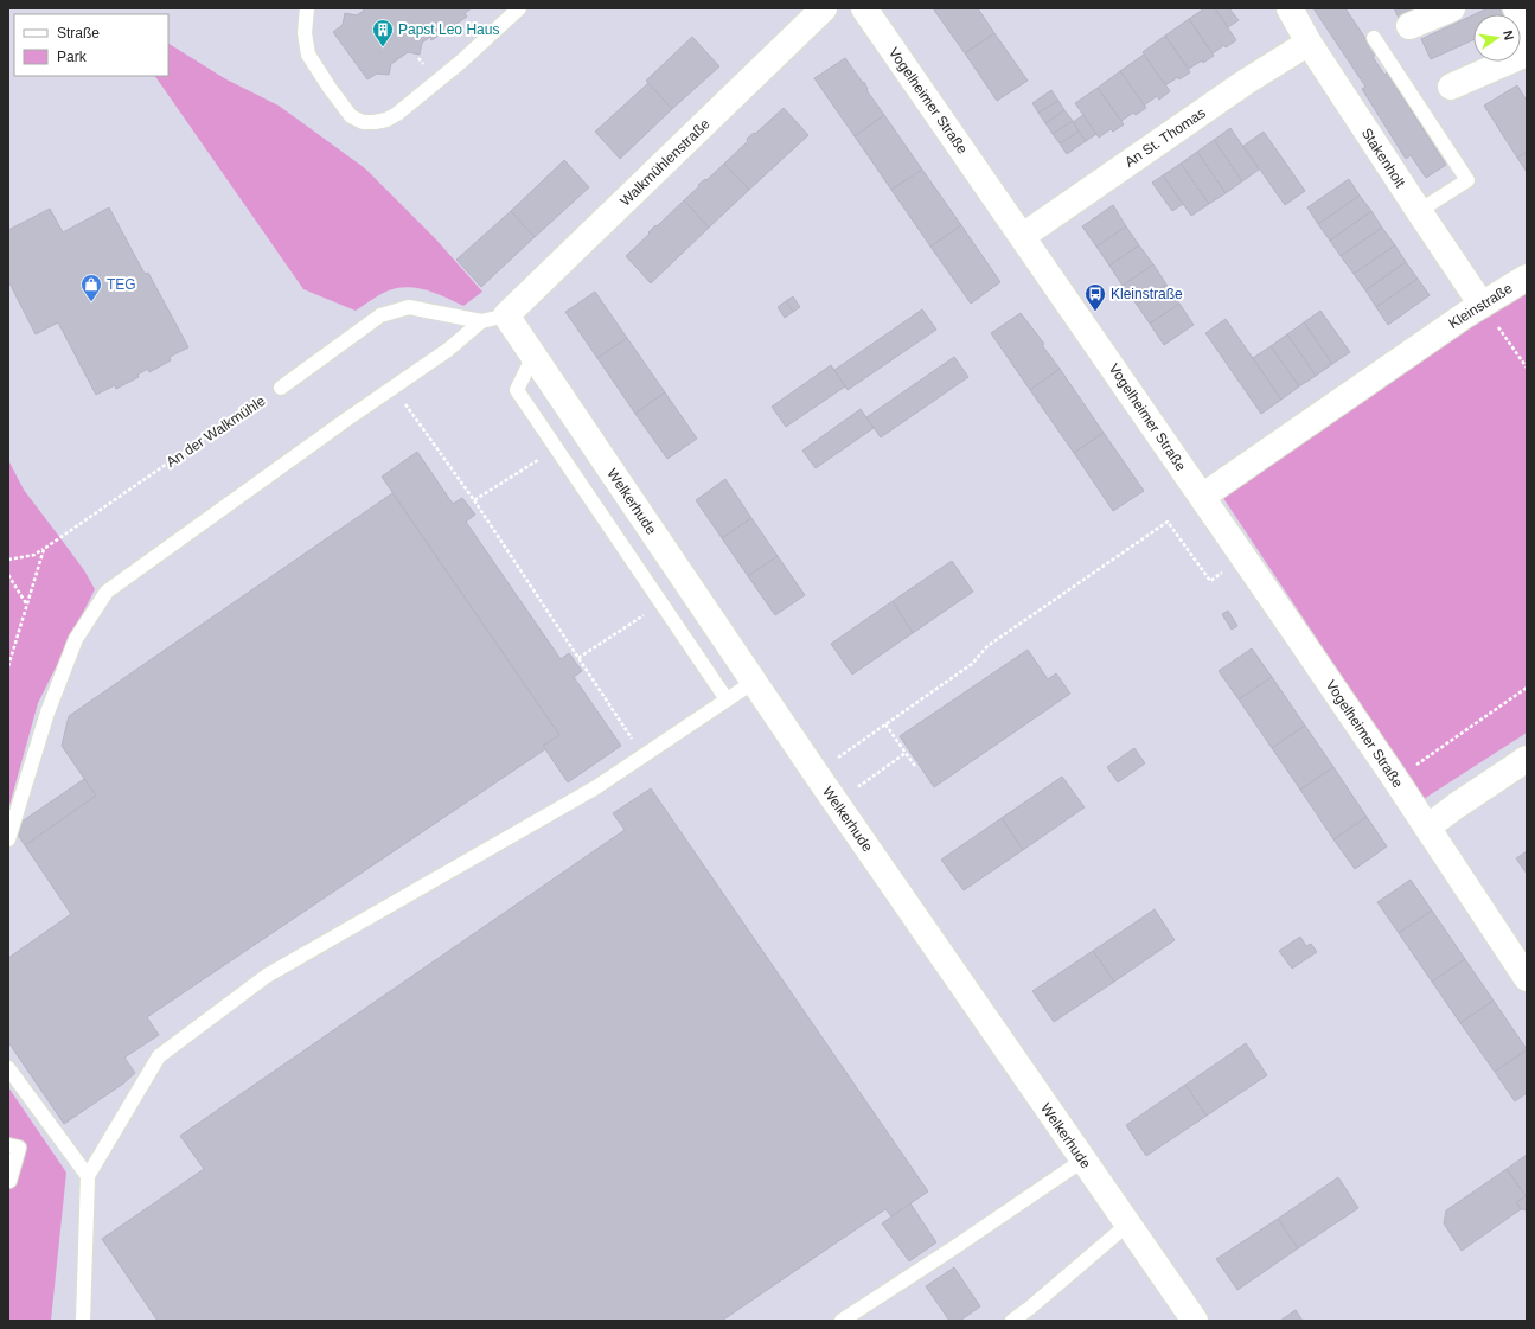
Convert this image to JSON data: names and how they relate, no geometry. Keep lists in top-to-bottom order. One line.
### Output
{"streets":{"street":["Vogelheimer Straße","An St. Thomas","Stakenholt","Walkmühlenstraße","Kleinstraße","Welkerhude"],"lane":["An der Walkmühle"]},"crossings":[["Vogelheimer Straße","An St. Thomas"],["Vogelheimer Straße","Kleinstraße"],["An St. Thomas","Stakenholt"],["Stakenholt","Kleinstraße"],["Walkmühlenstraße","An der Walkmühle"],["Walkmühlenstraße","Welkerhude"],["An der Walkmühle","Welkerhude"]],"places":{"building":["Papst Leo Haus"],"shop":["TEG"],"bus stop":["Kleinstraße"]},"legend":["Straße","Park"],"north":"right"}
